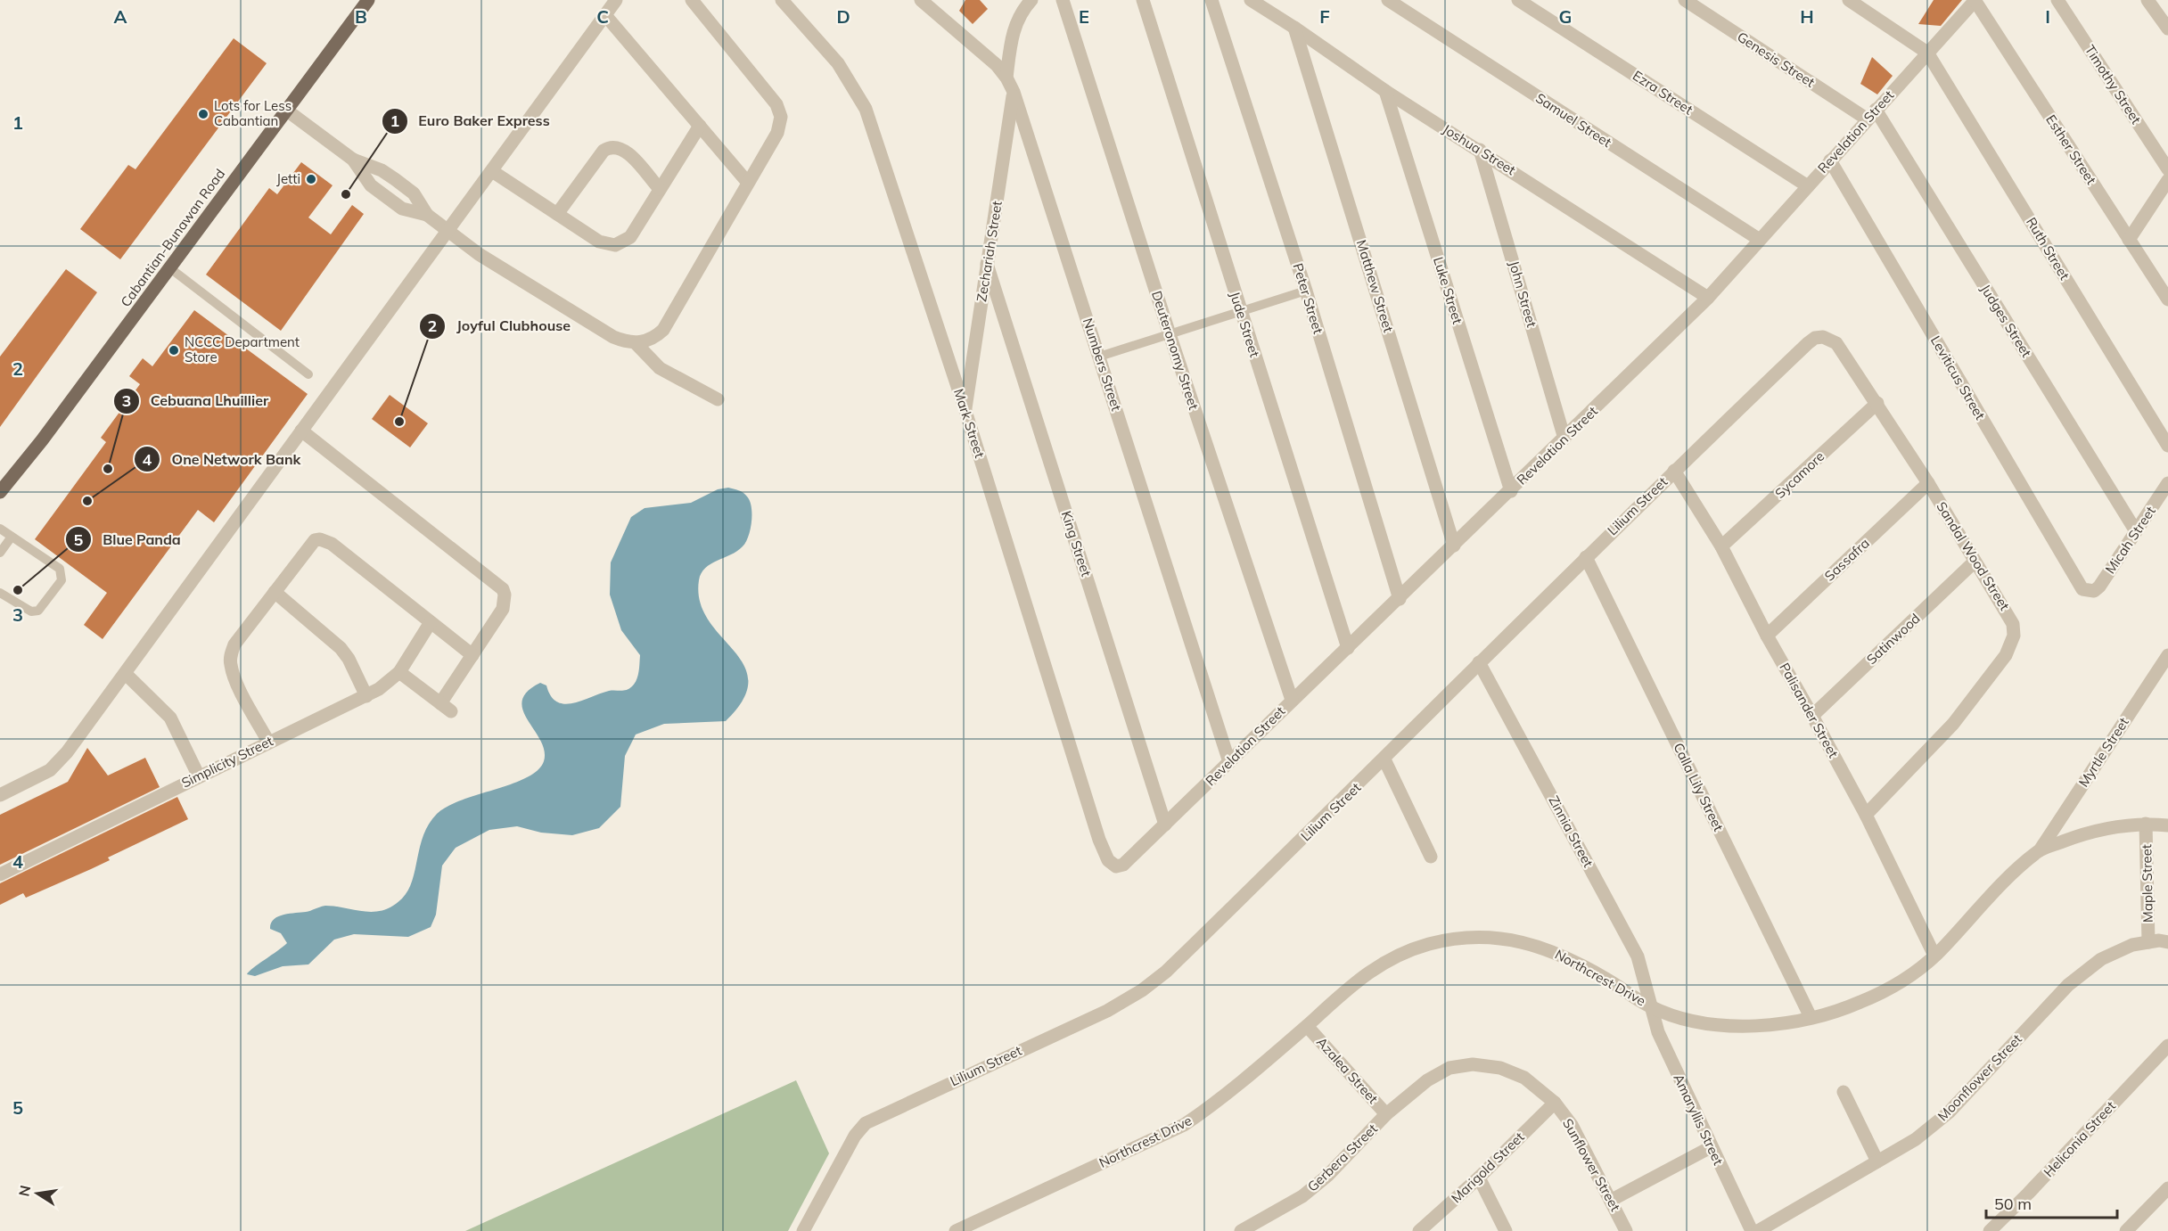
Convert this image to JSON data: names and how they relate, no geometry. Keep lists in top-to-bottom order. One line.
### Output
{"streets":{"main road":["Cabantian-Bunawan Road"],"street":["Genesis Street","Timothy Street","Ezra Street","Samuel Street","Revelation Street","Joshua Street","Esther Street","Ruth Street","Zechariah Street","Matthew Street","Luke Street","John Street","Peter Street","Judges Street","Jude Street","Deuteronomy Street","Numbers Street","Leviticus Street","Mark Street","Sycamore","Lilium Street","Micah Street","King Street","Sandal Wood Street","Sassafra","Satinwood","Palisander Street","Myrtle Street","Simplicity Street","Calla Lily Street","Zinnia Street","Maple Street","Northcrest Drive","Azalea Street","Moonflower Street","Amaryllis Street","Heliconia Street","Gerbera Street","Sunflower Street","Marigold Street"]},"crossings":[["Genesis Street","Revelation Street"],["Genesis Street","Judges Street"],["Ezra Street","Revelation Street"],["Samuel Street","Revelation Street"],["Revelation Street","Joshua Street"],["Revelation Street","Esther Street"],["Revelation Street","Ruth Street"],["Revelation Street","Matthew Street"],["Revelation Street","Luke Street"],["Revelation Street","John Street"],["Revelation Street","Peter Street"],["Revelation Street","Judges Street"],["Revelation Street","Jude Street"],["Revelation Street","Deuteronomy Street"],["Revelation Street","Numbers Street"],["Revelation Street","Leviticus Street"],["Revelation Street","Mark Street"],["Revelation Street","King Street"],["Joshua Street","Matthew Street"],["Joshua Street","Luke Street"],["Joshua Street","John Street"],["Zechariah Street","Numbers Street"],["Zechariah Street","Mark Street"],["Zechariah Street","King Street"],["Judges Street","Micah Street"],["Leviticus Street","Micah Street"],["Sycamore","Sandal Wood Street"],["Sycamore","Palisander Street"],["Lilium Street","Sandal Wood Street"],["Lilium Street","Palisander Street"],["Lilium Street","Calla Lily Street"],["Lilium Street","Zinnia Street"],["Sandal Wood Street","Sassafra"],["Sandal Wood Street","Satinwood"],["Sandal Wood Street","Palisander Street"],["Sassafra","Palisander Street"],["Satinwood","Palisander Street"],["Palisander Street","Northcrest Drive"],["Myrtle Street","Northcrest Drive"],["Calla Lily Street","Northcrest Drive"],["Zinnia Street","Northcrest Drive"],["Zinnia Street","Amaryllis Street"],["Maple Street","Northcrest Drive"],["Maple Street","Moonflower Street"],["Northcrest Drive","Azalea Street"],["Northcrest Drive","Amaryllis Street"],["Azalea Street","Gerbera Street"],["Azalea Street","Sunflower Street"],["Gerbera Street","Sunflower Street"],["Sunflower Street","Marigold Street"]],"places":["Lots for Less Cabantian","Jetti","Euro Baker Express","NCCC Department Store","Joyful Clubhouse","Cebuana Lhuillier","One Network Bank","Blue Panda"],"scale_bar":"50 m","north":"left","grid":{"columns":["A","B","C","D","E","F","G","H","I"],"rows":["1","2","3","4","5"]}}
